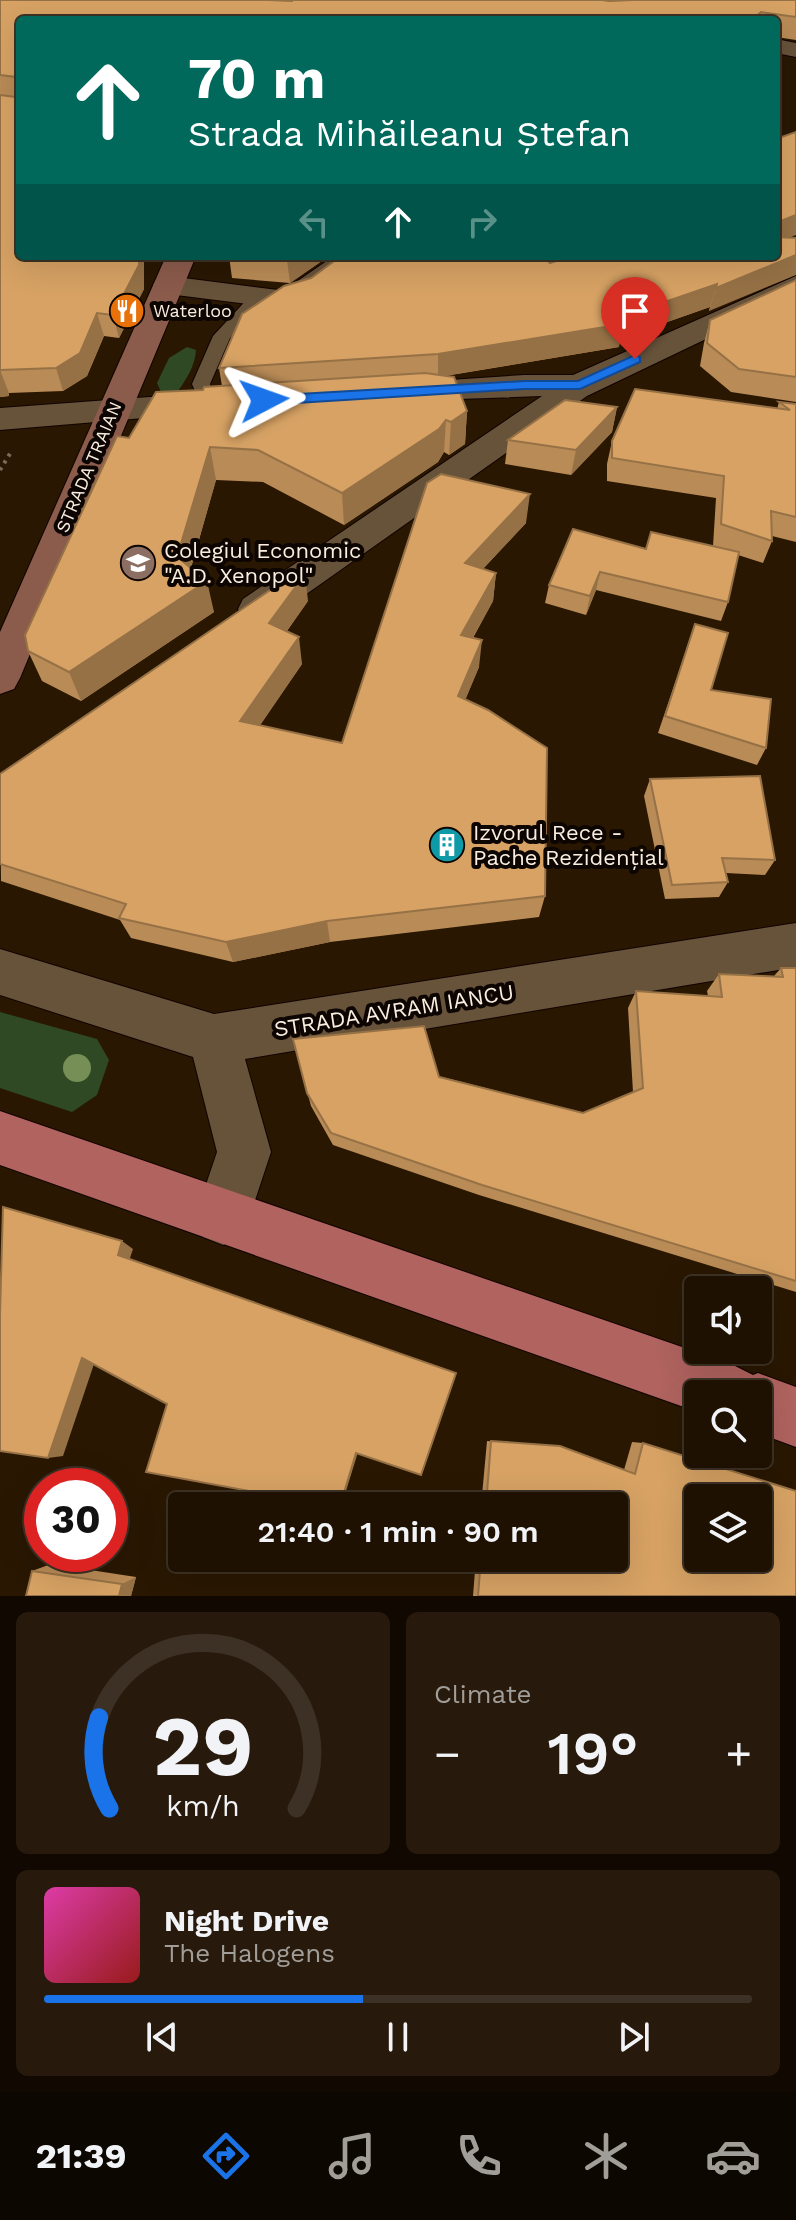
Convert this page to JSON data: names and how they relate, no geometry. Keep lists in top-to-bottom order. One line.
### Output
{"streets":{"street":["STRADA TRAIAN","STRADA AVRAM IANCU"]},"places":{"restaurant":["Waterloo"],"school or university":["Colegiul Economic \"A.D. Xenopol\""],"building":["Izvorul Rece - Pache Rezidențial"]},"page":{"turn":["70 m","Strada Mihăileanu Ștefan"],"limit":"30","trip":"21:40 · 1 min · 90 m","tile":"Climate","heat":["−","19°","+"],"song":["Night Drive","The Halogens"],"tabs":"21:39","gauge":["29","km/h"]}}
